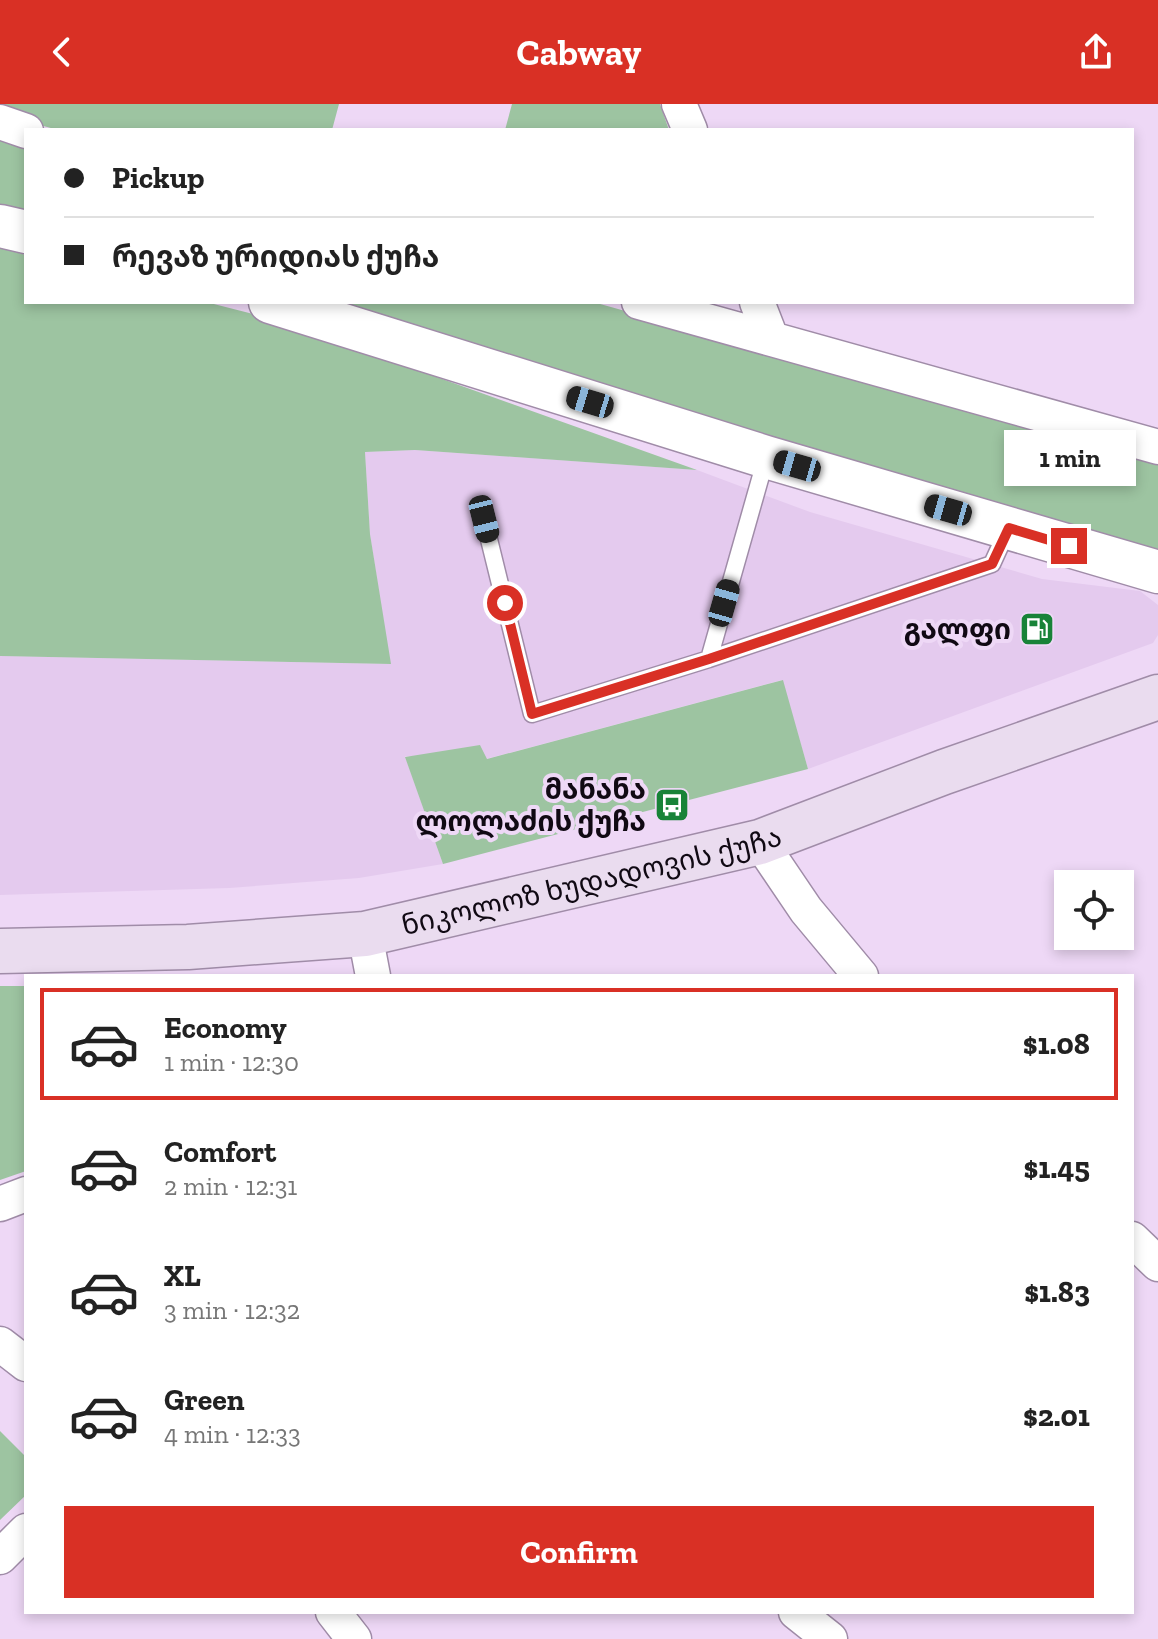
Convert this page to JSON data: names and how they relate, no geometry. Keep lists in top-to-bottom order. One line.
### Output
{"streets":{"main road":["ნიკოლოზ ხუდადოვის ქუჩა"]},"places":{"fuel station":["გალფი"],"bus stop":["მანანა ლოლაძის ქუჩა"]},"page":{"header":"Cabway","banner":["Pickup","რევაზ ურიდიას ქუჩა"],"bubble":"1 min","list":[{"name":"Economy","note":"1 min · 12:30","value":"$1.08"},{"name":"Comfort","note":"2 min · 12:31","value":"$1.45"},{"name":"XL","note":"3 min · 12:32","value":"$1.83"},{"name":"Green","note":"4 min · 12:33","value":"$2.01"}],"buttons":"Confirm"}}
